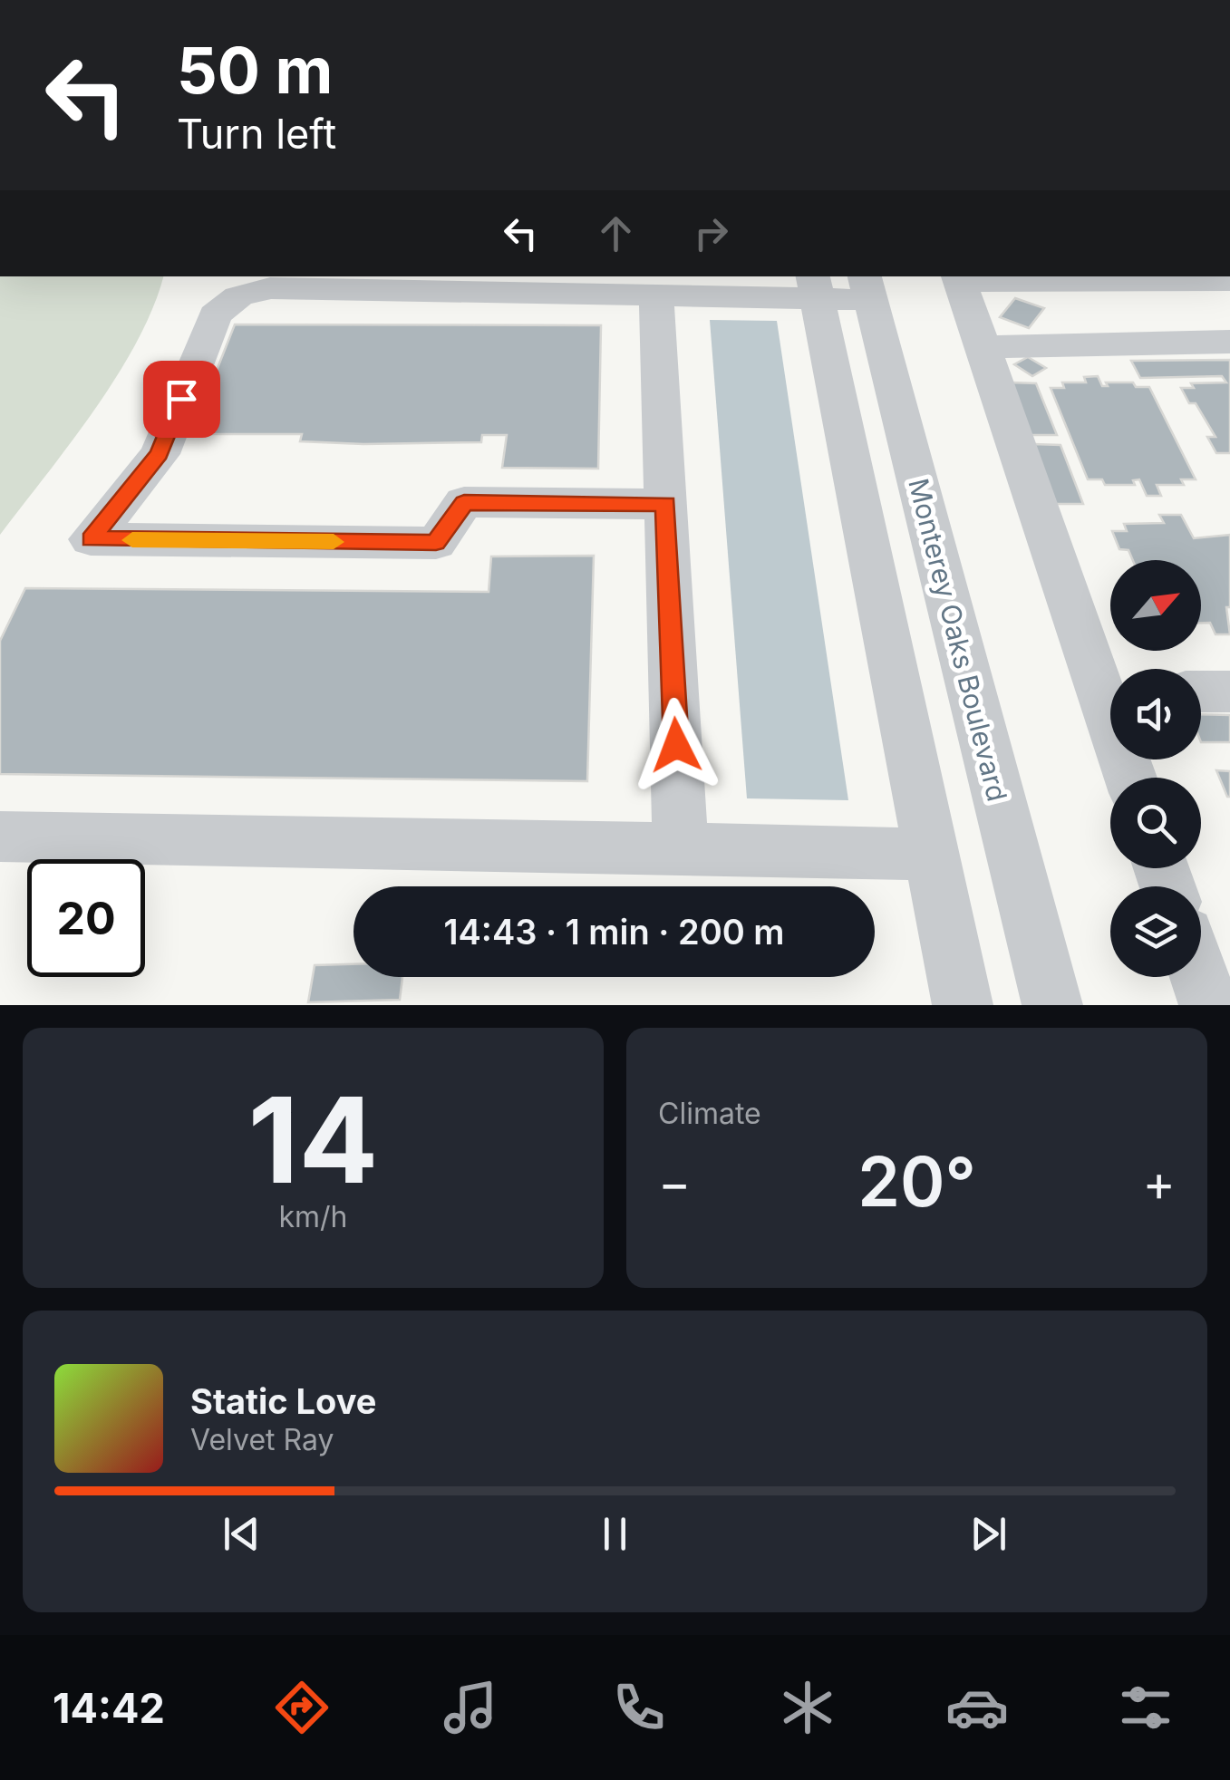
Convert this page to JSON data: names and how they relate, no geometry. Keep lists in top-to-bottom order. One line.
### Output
{"streets":{"street":["Monterey Oaks Boulevard"]},"north":"top right","page":{"turn":["50 m","Turn left"],"limit":"20","trip":"14:43 · 1 min · 200 m","tile":[["14","km/h"],"Climate"],"heat":["−","20°","+"],"song":["Static Love","Velvet Ray"],"tabs":"14:42"}}
